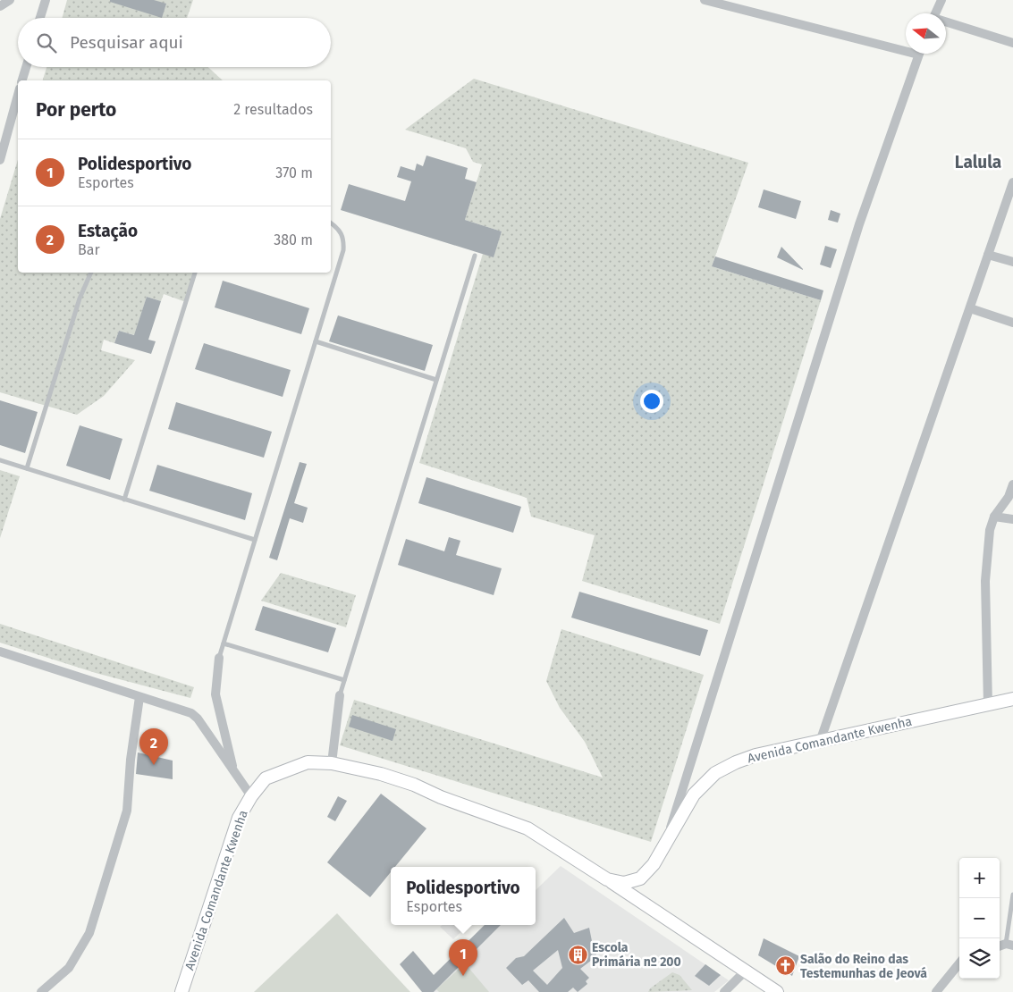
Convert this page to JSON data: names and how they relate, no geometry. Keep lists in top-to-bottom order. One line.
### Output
{"streets":{"main road":["Avenida Comandante Kwenha"]},"districts":["Lalula"],"places":{"building":["Escola Primária nº 200"],"church":["Salão do Reino das Testemunhas de Jeová"]},"north":"left","page":{"search":"Pesquisar aqui","heading":["Por perto","2 resultados"],"list":[{"mark":"1","name":"Polidesportivo","note":"Esportes","value":"370 m"},{"mark":"2","name":"Estação","note":"Bar","value":"380 m"}],"pins":["2","1"],"map_buttons":["+","−"],"popup":["Polidesportivo","Esportes"]}}
